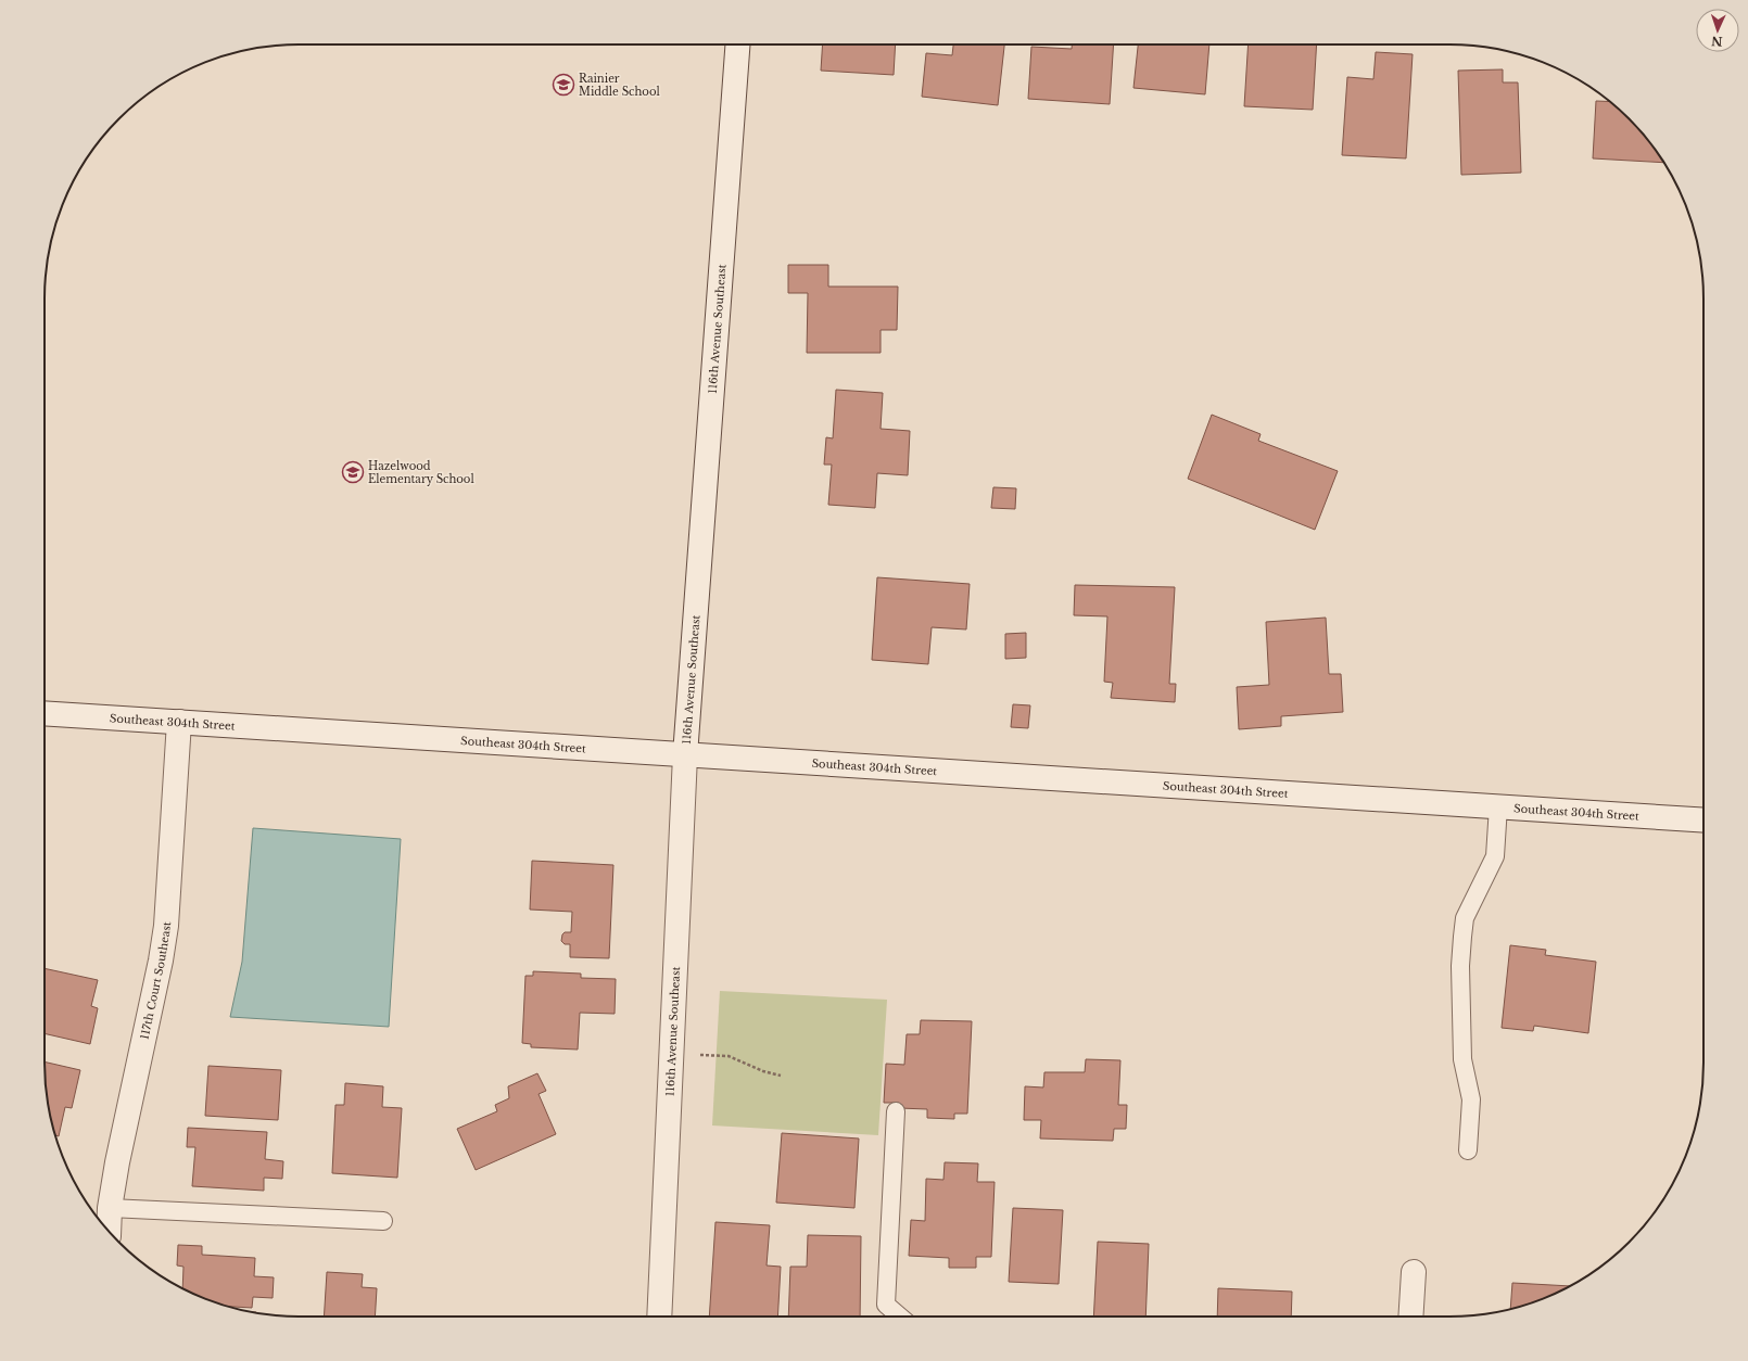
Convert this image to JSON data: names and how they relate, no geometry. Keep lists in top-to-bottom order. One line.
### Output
{"streets":{"street":["116th Avenue Southeast","Southeast 304th Street","117th Court Southeast"]},"crossings":[["116th Avenue Southeast","Southeast 304th Street"],["Southeast 304th Street","117th Court Southeast"]],"places":{"school or university":["Rainier Middle School","Hazelwood Elementary School"]},"north":"bottom"}
